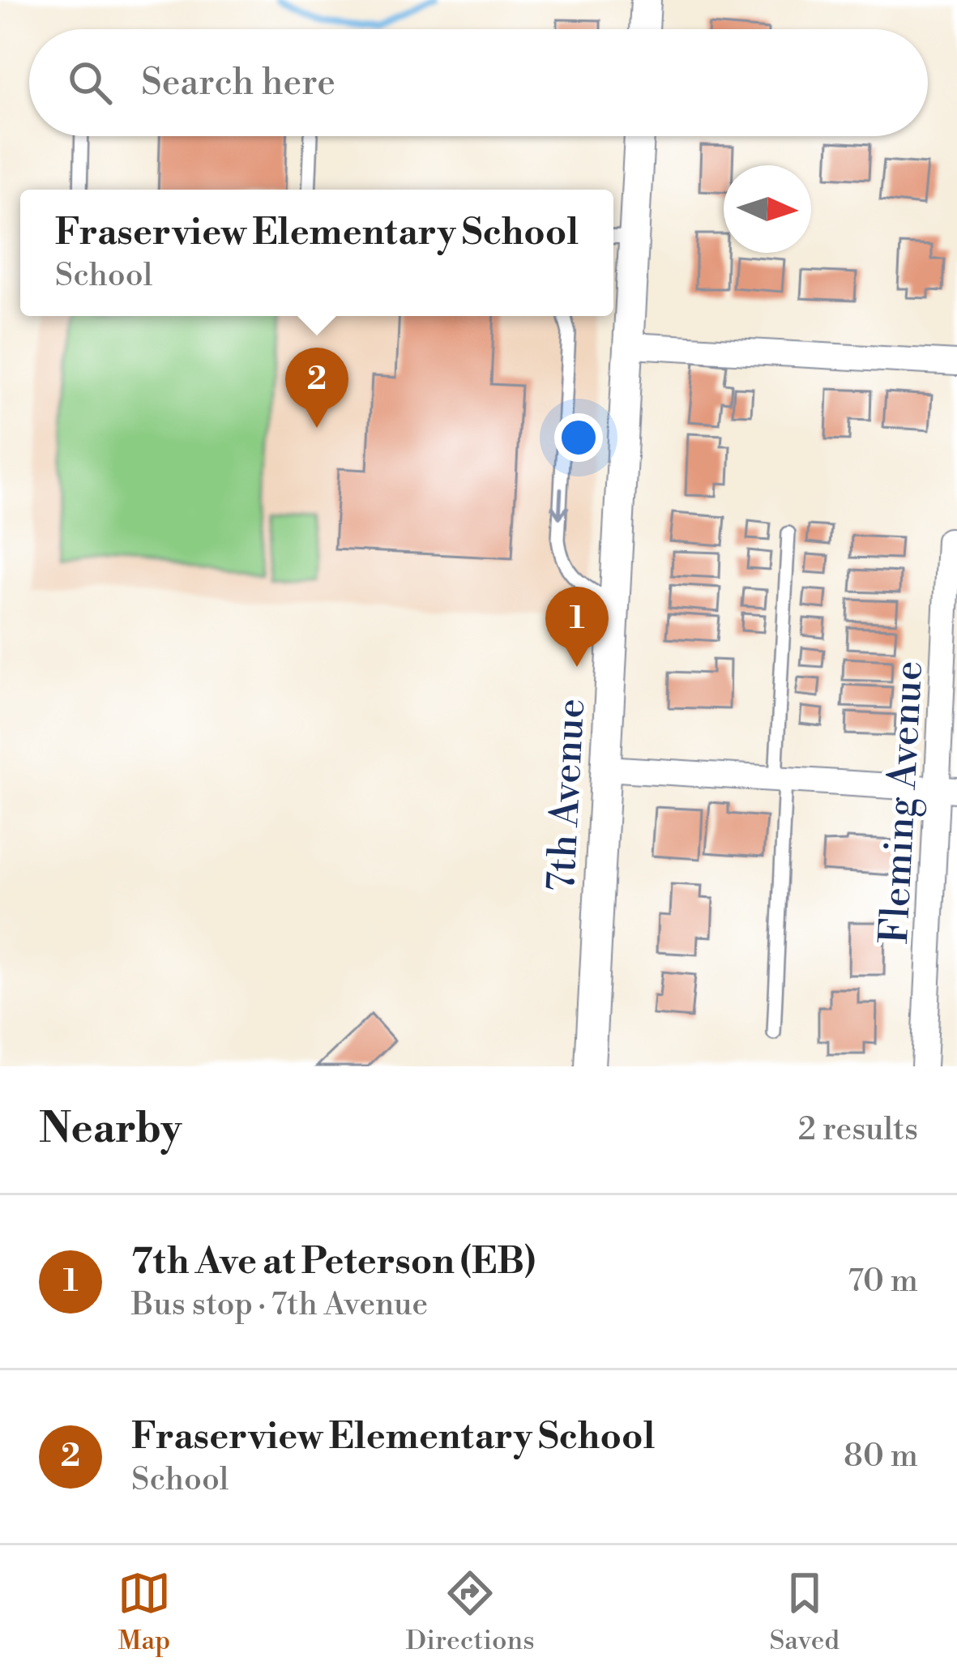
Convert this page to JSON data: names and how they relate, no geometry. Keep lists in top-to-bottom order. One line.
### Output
{"streets":{"street":["7th Avenue","Fleming Avenue"]},"north":"right","page":{"search":"Search here","popup":["Fraserview Elementary School","School"],"pins":["2","1"],"heading":["Nearby","2 results"],"list":[{"mark":"1","name":"7th Ave at Peterson (EB)","note":"Bus stop · 7th Avenue","value":"70 m"},{"mark":"2","name":"Fraserview Elementary School","note":"School","value":"80 m"}],"nav":["Map","Directions","Saved"]}}
